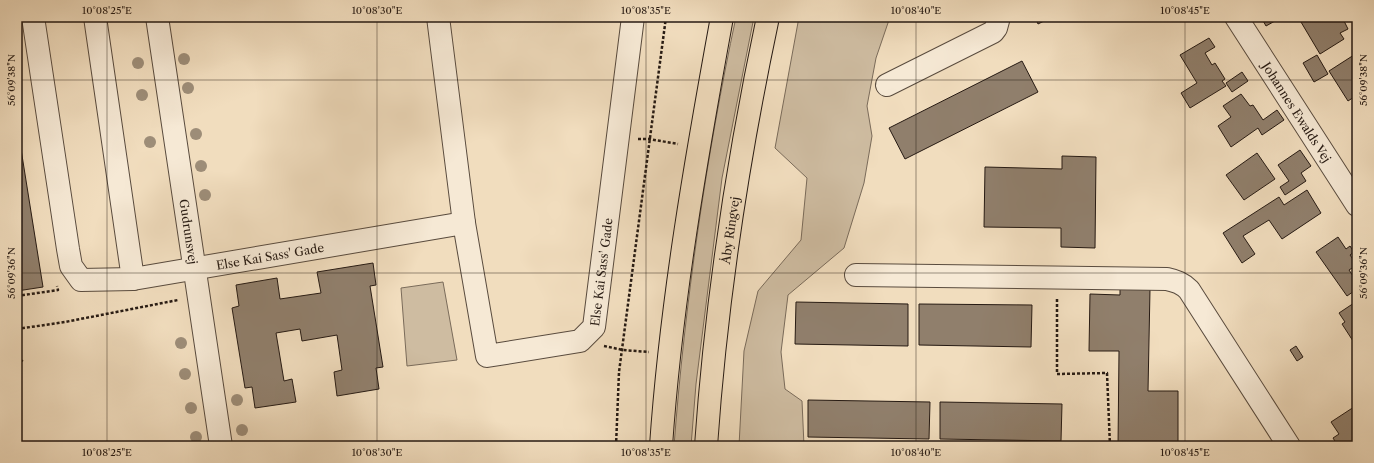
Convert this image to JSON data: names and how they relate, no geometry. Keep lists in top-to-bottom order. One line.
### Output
{"streets":{"main road":["Åby Ringvej"],"street":["Johannes Ewalds Vej","Gudrunsvej","Else Kai Sass' Gade"]},"crossings":[["Gudrunsvej","Else Kai Sass' Gade"]],"coordinates":["10°08'25\"E","10°08'30\"E","10°08'35\"E","10°08'40\"E","10°08'45\"E","56°09'38\"N","56°09'36\"N"]}
